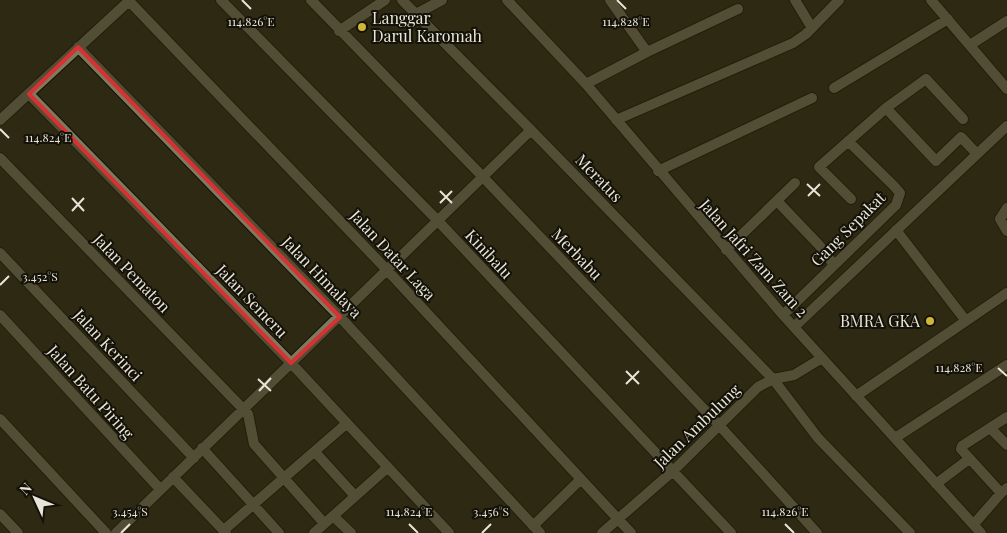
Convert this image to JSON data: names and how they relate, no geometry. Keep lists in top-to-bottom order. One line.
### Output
{"streets":{"street":["Meratus","Gang Sepakat","Kinibalu","Merbabu","Jalan Datar Laga","Jalan Jafri Zam Zam 2","Jalan Pematon","Jalan Himalaya","Jalan Semeru","Jalan Kerinci","Jalan Batu Piring","Jalan Ambulung"]},"crossings":[["Meratus","Jalan Ambulung"],["Gang Sepakat","Jalan Jafri Zam Zam 2"],["Kinibalu","Jalan Ambulung"],["Merbabu","Jalan Ambulung"],["Jalan Datar Laga","Jalan Ambulung"],["Jalan Jafri Zam Zam 2","Jalan Ambulung"]],"places":["Langgar Darul Karomah","BMRA GKA"],"north":"top left","coordinates":["114.826°E","114.828°E","114.824°E","3.452°S","3.454°S","3.456°S"]}
